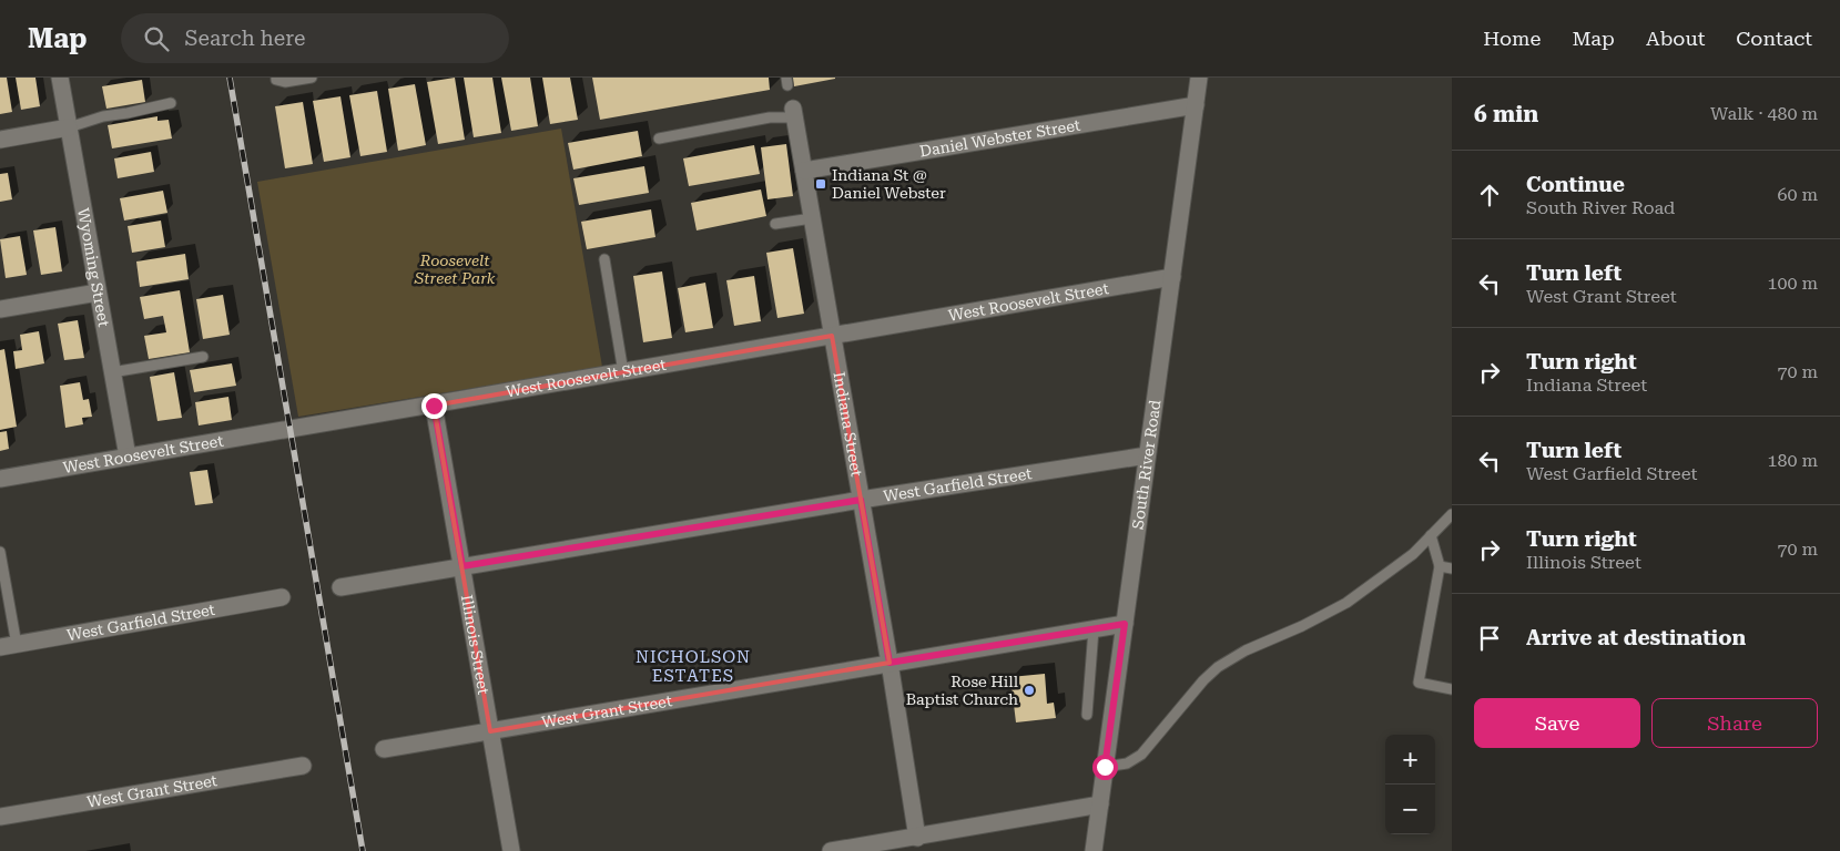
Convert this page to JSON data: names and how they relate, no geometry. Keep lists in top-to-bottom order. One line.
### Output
{"streets":{"street":["Daniel Webster Street","Wyoming Street","West Roosevelt Street","Indiana Street","South River Road","West Garfield Street","Illinois Street","West Grant Street"]},"crossings":[["Daniel Webster Street","Indiana Street"],["Daniel Webster Street","South River Road"],["Wyoming Street","West Roosevelt Street"],["West Roosevelt Street","Indiana Street"],["West Roosevelt Street","South River Road"],["West Roosevelt Street","Illinois Street"],["Indiana Street","West Garfield Street"],["Indiana Street","West Grant Street"],["South River Road","West Garfield Street"],["South River Road","West Grant Street"],["West Garfield Street","Illinois Street"],["Illinois Street","West Grant Street"]],"districts":["NICHOLSON ESTATES"],"parks":["Roosevelt Street Park"],"places":{"transit":["Indiana St @ Daniel Webster"],"other":["Rose Hill Baptist Church"]},"page":{"header":"Map","search":"Search here","nav":["Home","Map","About","Contact"],"heading":["6 min","Walk · 480 m"],"list":[["Continue","South River Road","60 m"],["Turn left","West Grant Street","100 m"],["Turn right","Indiana Street","70 m"],["Turn left","West Garfield Street","180 m"],["Turn right","Illinois Street","70 m"],"Arrive at destination"],"buttons":["Save","Share"],"map_buttons":["+","−"]}}
